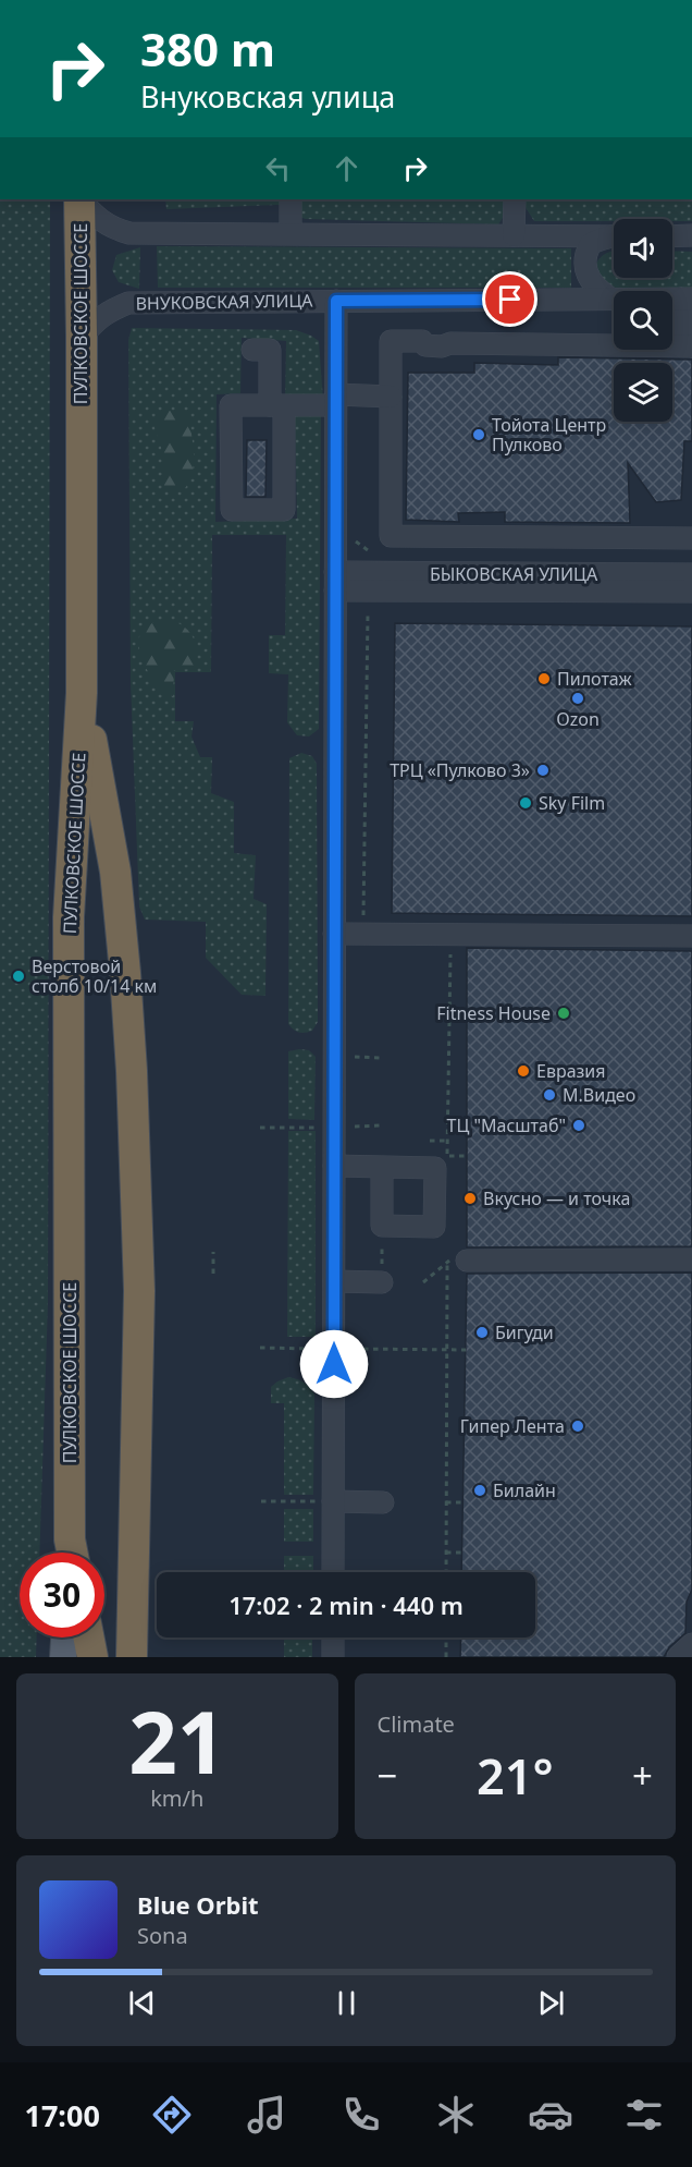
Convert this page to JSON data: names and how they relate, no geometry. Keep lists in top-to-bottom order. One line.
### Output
{"streets":{"highway":["ПУЛКОВСКОЕ ШОССЕ"],"street":["ВНУКОВСКАЯ УЛИЦА","БЫКОВСКАЯ УЛИЦА"]},"crossings":[["ВНУКОВСКАЯ УЛИЦА","ПУЛКОВСКОЕ ШОССЕ"]],"places":["Тойота Центр Пулково","Пилотаж","Ozon","ТРЦ «Пулково 3»","Sky Film","Верстовой столб 10/14 км","Fitness House","Евразия","М.Видео","ТЦ \"Масштаб\"","Вкусно — и точка","Бигуди","Гипер Лента","Билайн"],"page":{"turn":["380 m","Внуковская улица"],"limit":"30","trip":"17:02 · 2 min · 440 m","tile":[["21","km/h"],"Climate"],"heat":["−","21°","+"],"song":["Blue Orbit","Sona"],"tabs":"17:00"}}
